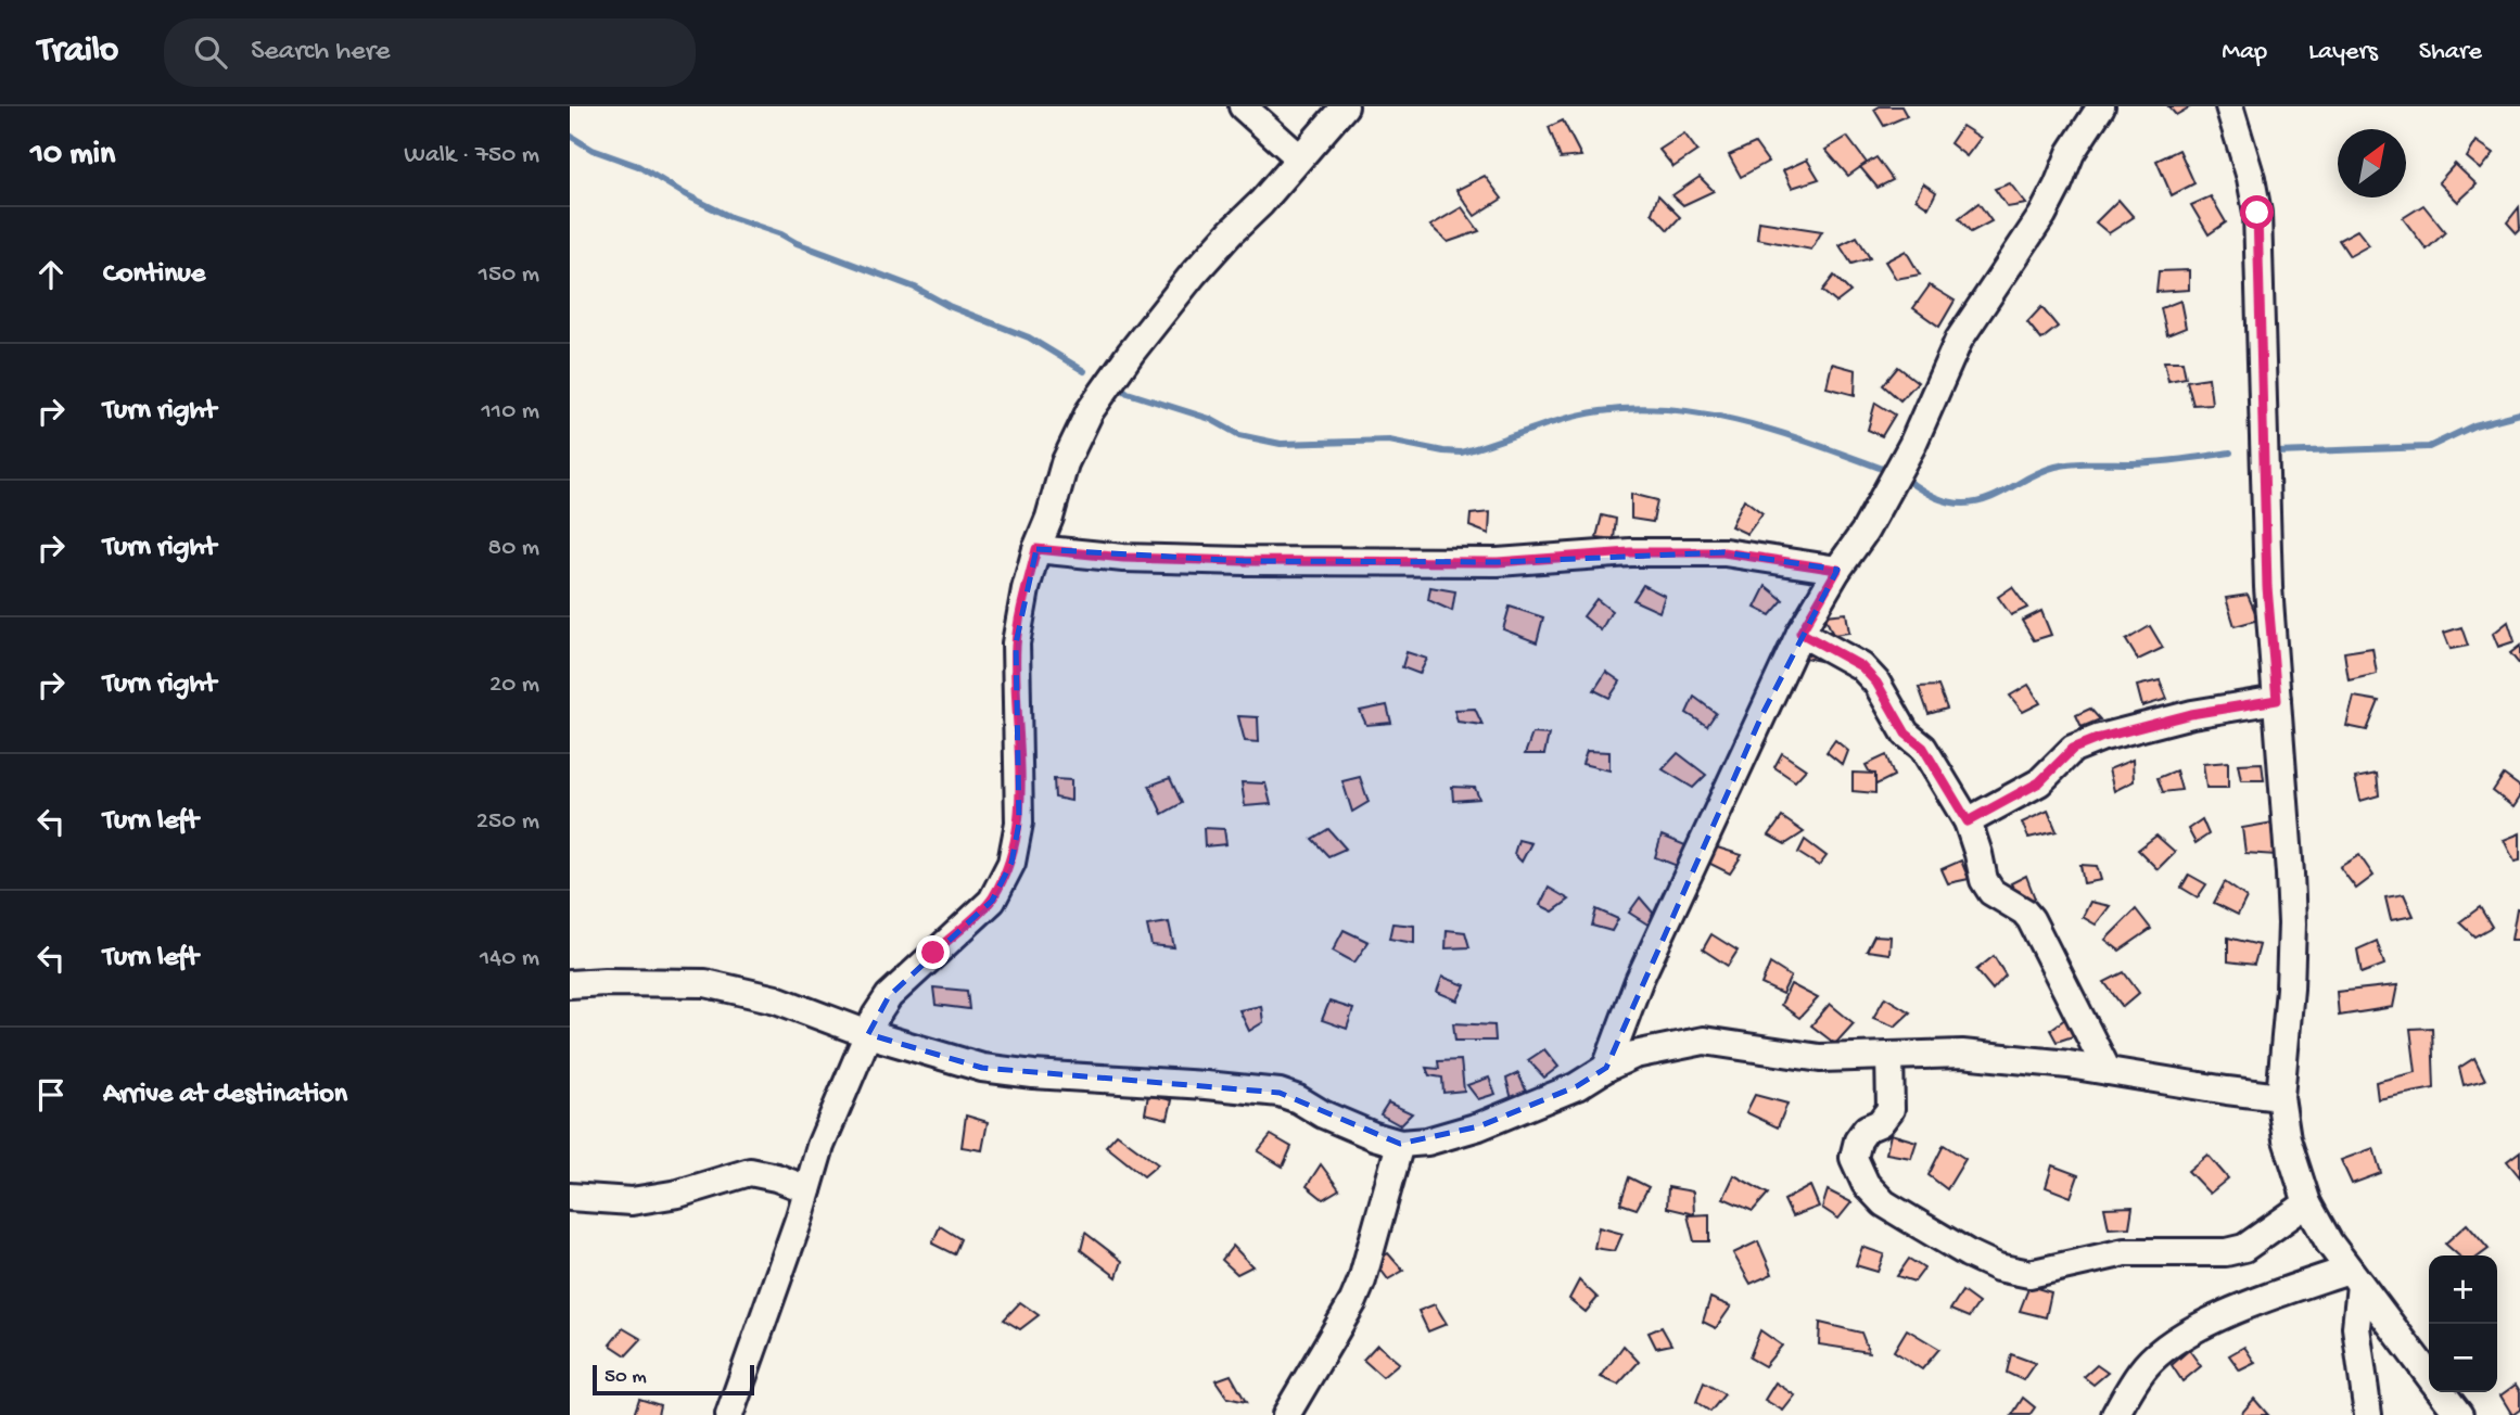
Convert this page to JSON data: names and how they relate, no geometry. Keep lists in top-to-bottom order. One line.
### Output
{"scale_bar":"50 m","north":"top right","page":{"header":"Trailo","search":"Search here","nav":["Map","Layers","Share"],"heading":["10 min","Walk · 750 m"],"list":[["Continue","150 m"],["Turn right","110 m"],["Turn right","80 m"],["Turn right","20 m"],["Turn left","250 m"],["Turn left","140 m"],"Arrive at destination"],"map_buttons":["+","−"],"scale":"50 m"}}
